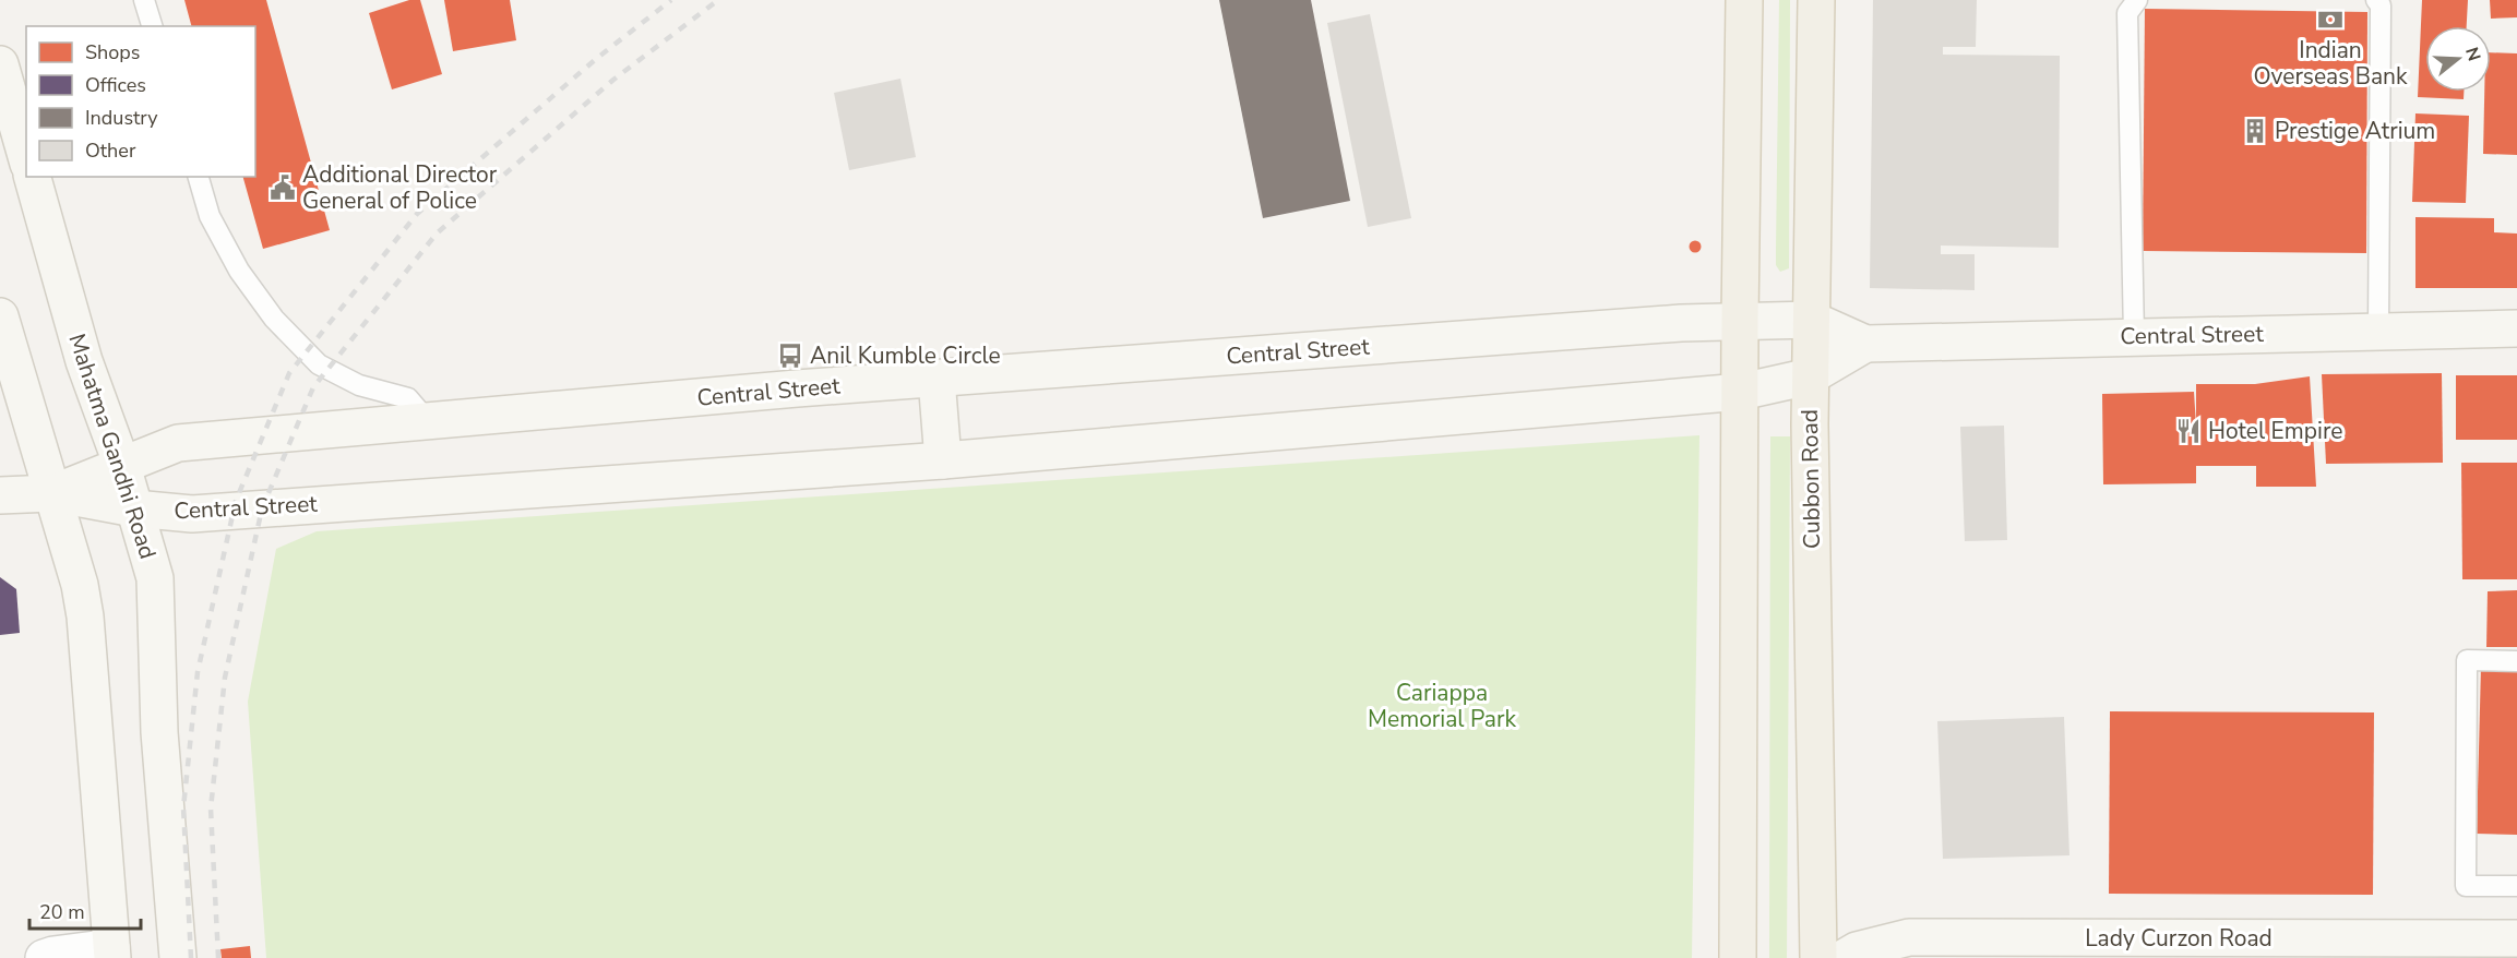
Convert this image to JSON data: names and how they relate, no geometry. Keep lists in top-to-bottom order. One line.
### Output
{"streets":{"main road":["Central Street","Mahatma Gandhi Road","Cubbon Road","Lady Curzon Road"]},"crossings":[["Central Street","Mahatma Gandhi Road"],["Central Street","Cubbon Road"]],"parks":["Cariappa Memorial Park"],"places":{"bank":["Indian Overseas Bank"],"building":["Prestige Atrium"],"public building":["Additional Director General of Police"],"bus stop":["Anil Kumble Circle"],"restaurant":["Hotel Empire"]},"legend":["Shops","Offices","Industry","Other"],"scale_bar":"20 m","north":"right"}
